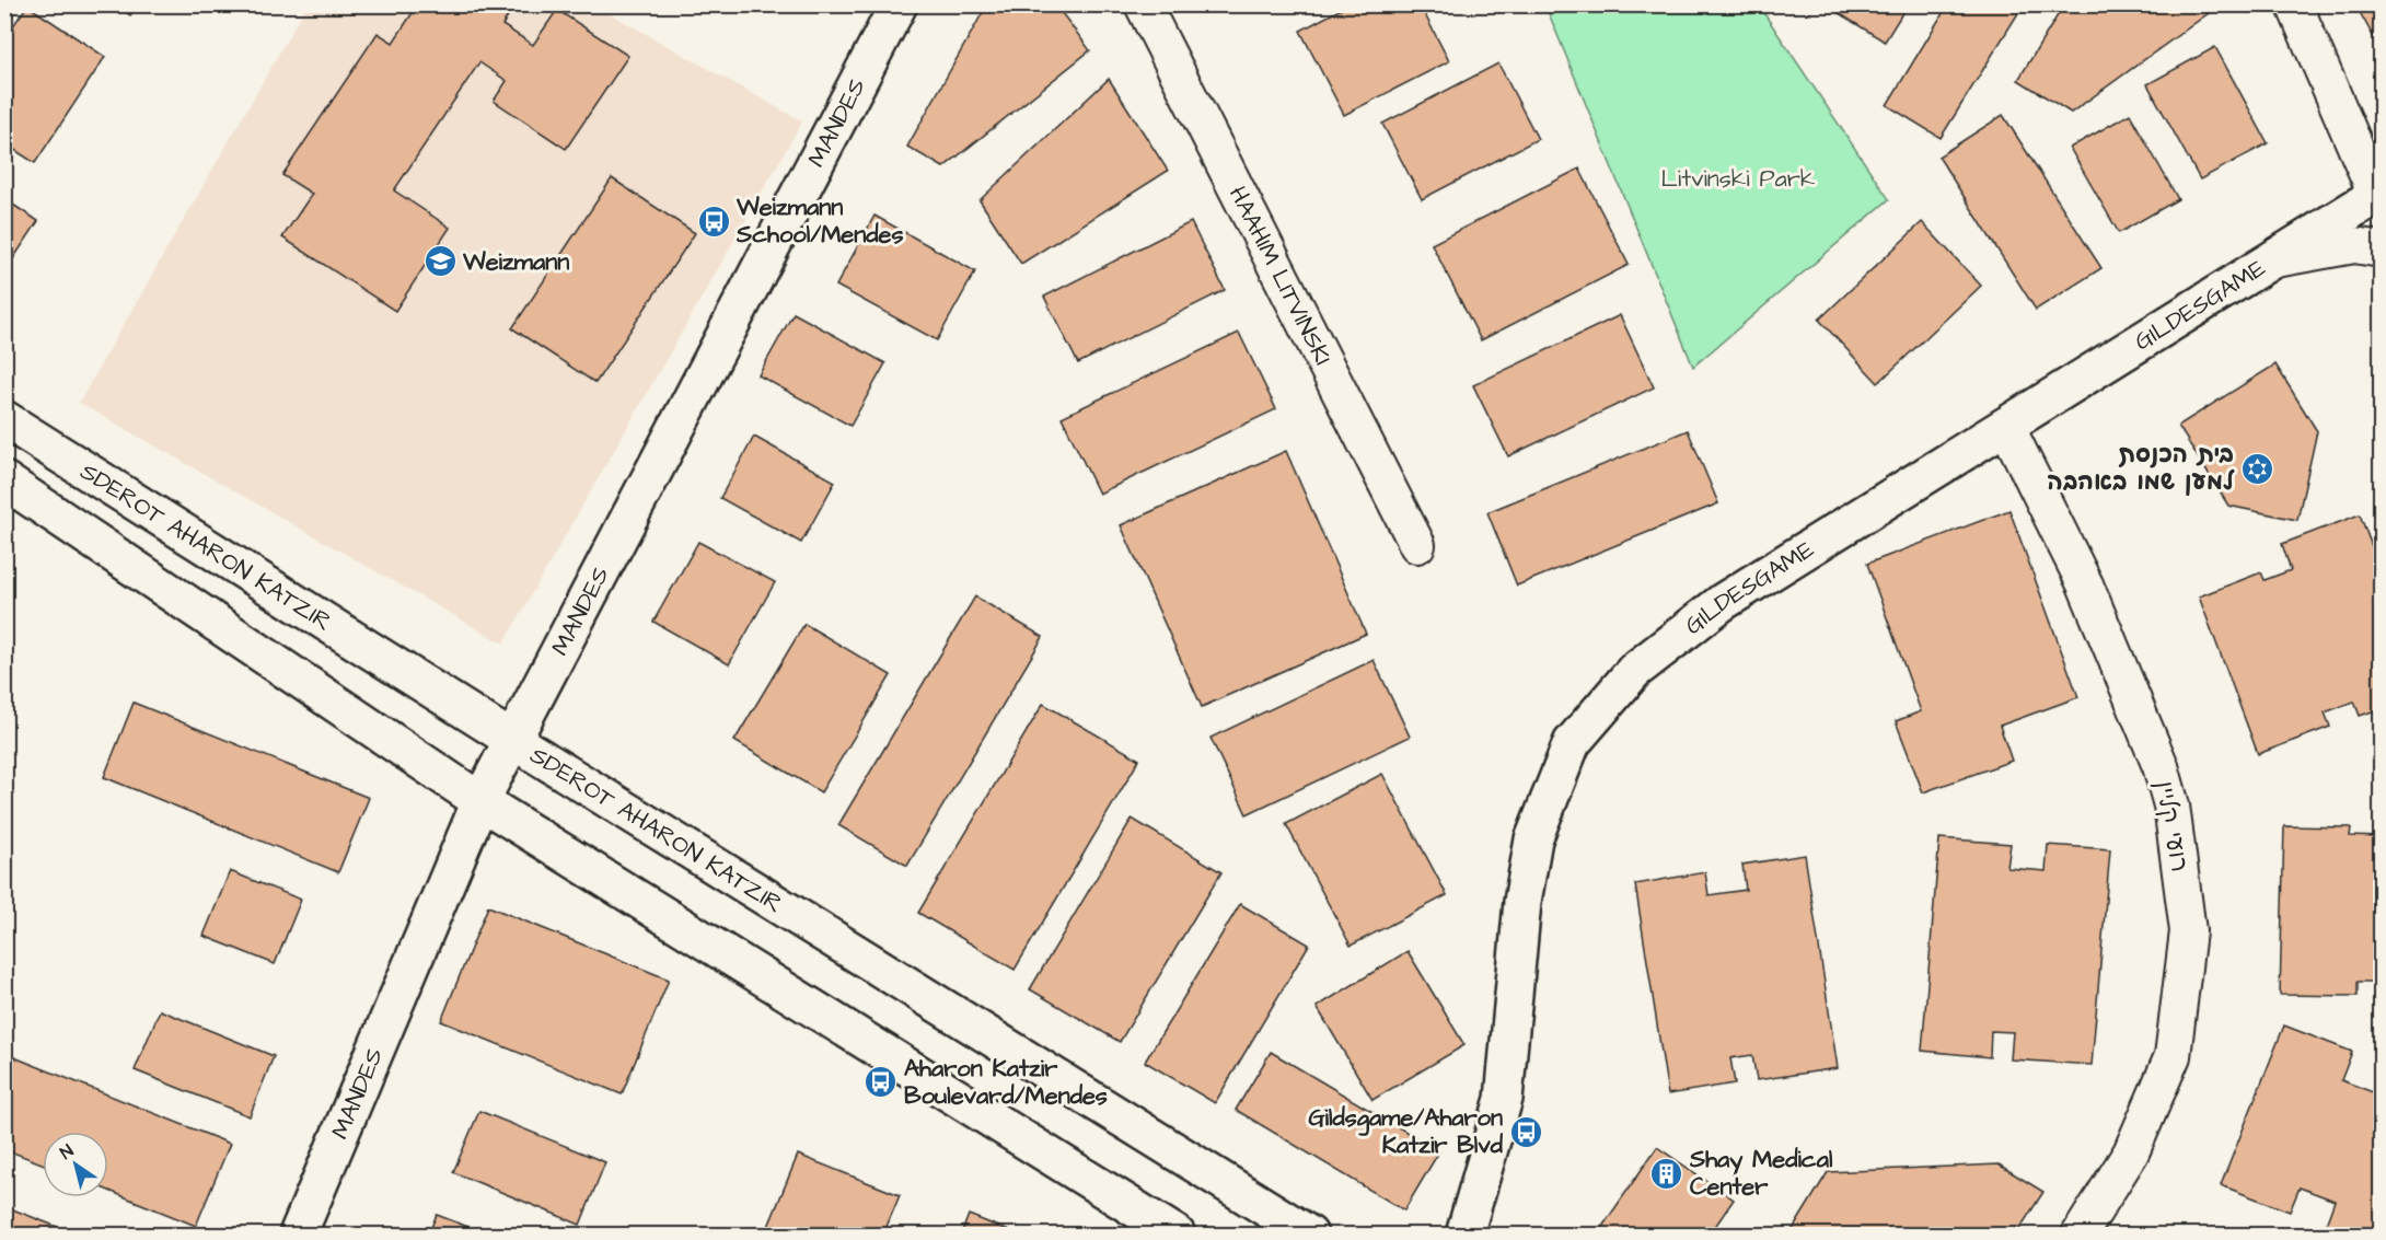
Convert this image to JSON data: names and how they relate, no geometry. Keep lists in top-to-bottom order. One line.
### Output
{"streets":{"street":["MANDES","HAAHIM LITVINSKI","GILDESGAME","SDEROT AHARON KATZIR","רועי קליין"]},"crossings":[["MANDES","SDEROT AHARON KATZIR"],["GILDESGAME","רועי קליין"]],"parks":["Litvinski Park"],"places":{"bus stop":["Weizmann School/Mendes","Aharon Katzir Boulevard/Mendes","Gildsgame/Aharon Katzir Blvd"],"school or university":["Weizmann"],"synagogue":["בית הכנסת למען שמו באהבה"],"building":["Shay Medical Center"]},"north":"top left"}
